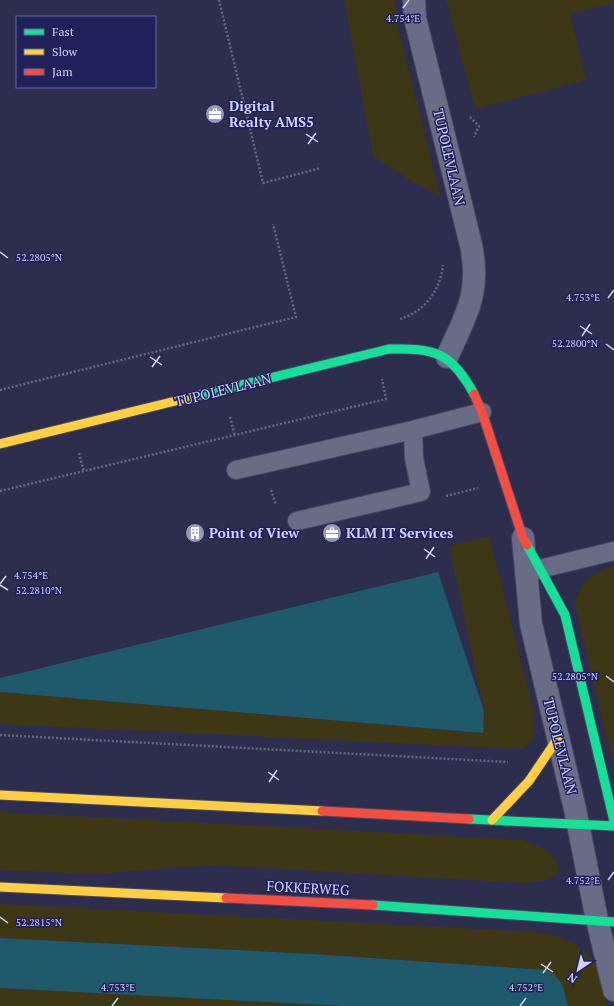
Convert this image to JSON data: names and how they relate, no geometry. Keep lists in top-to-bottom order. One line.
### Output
{"streets":{"main road":["TUPOLEVLAAN","FOKKERWEG"]},"crossings":[["TUPOLEVLAAN","FOKKERWEG"]],"places":{"office":["Digital Realty AMS5","KLM IT Services"],"building":["Point of View"]},"legend":["Fast","Slow","Jam"],"north":"bottom left","coordinates":["4.754°E","52.2805°N","4.753°E","52.2800°N","52.2810°N","4.752°E","52.2815°N"]}
